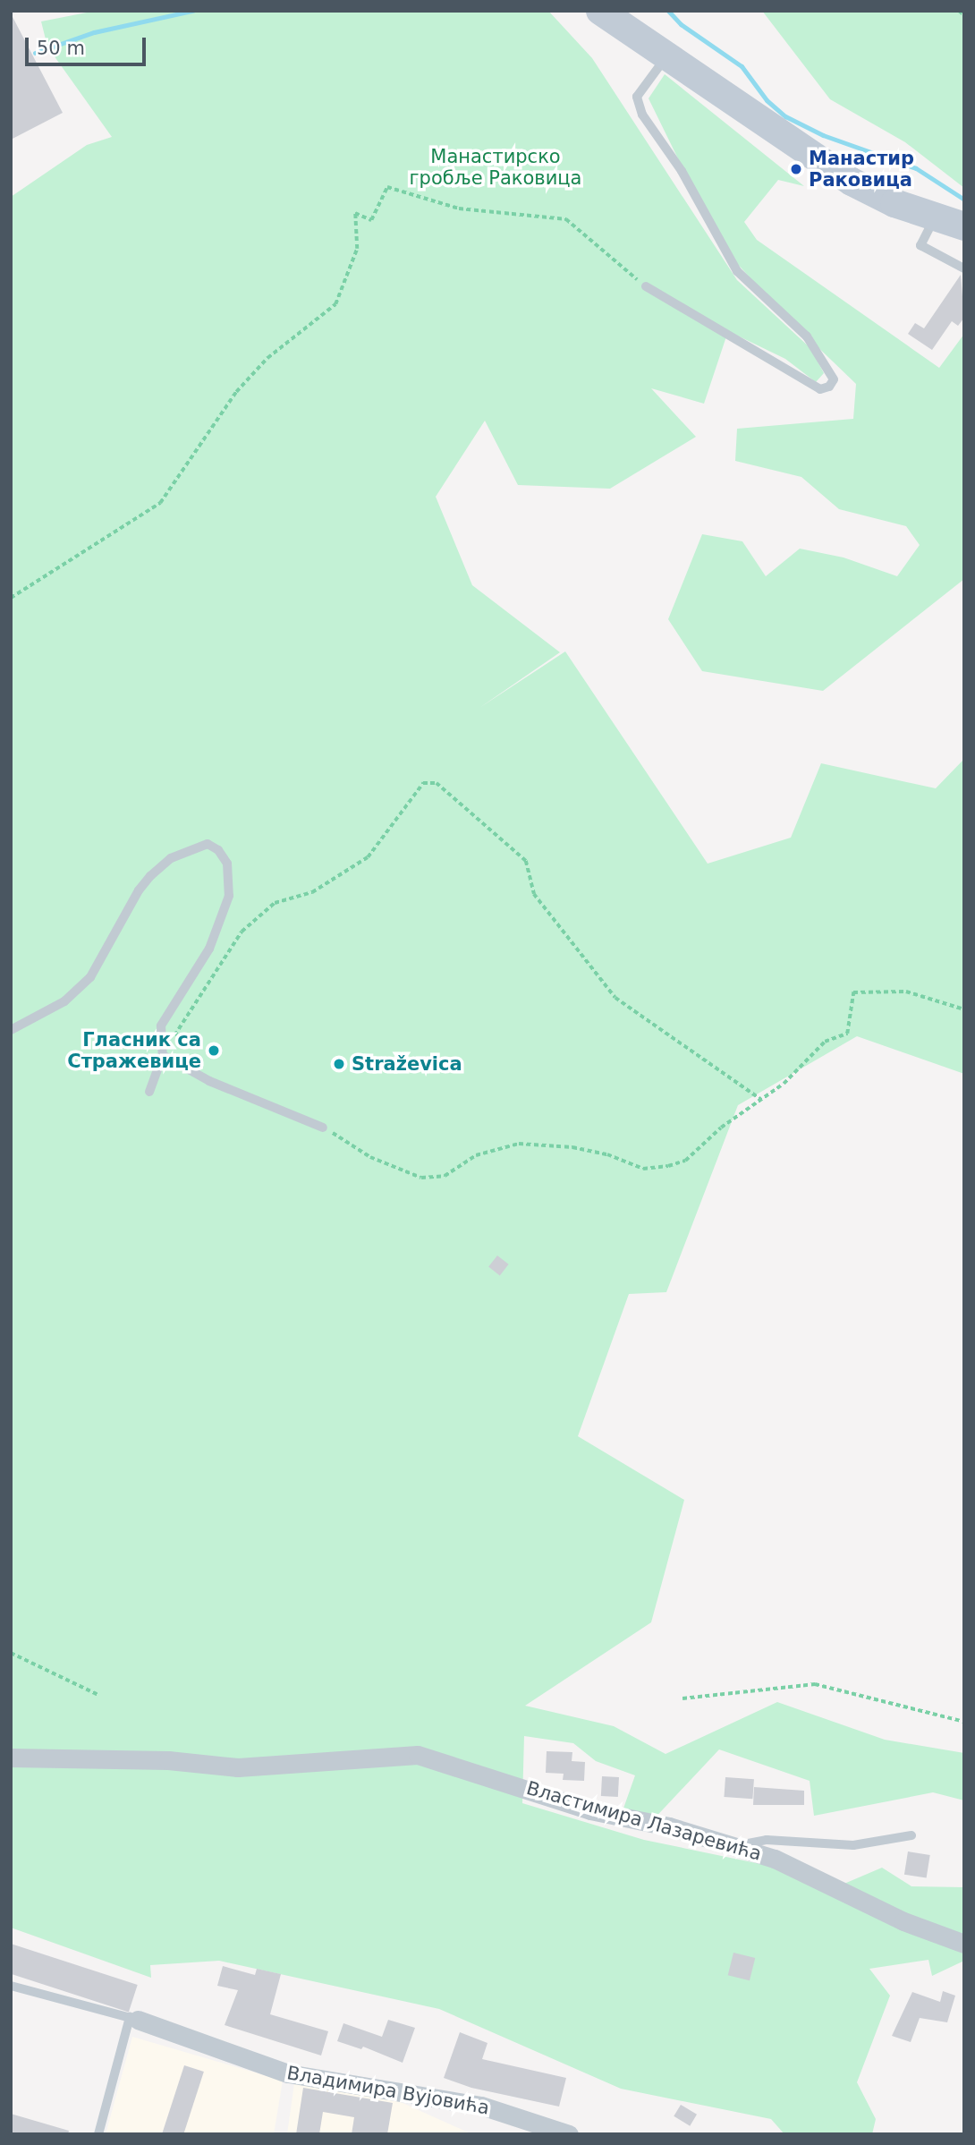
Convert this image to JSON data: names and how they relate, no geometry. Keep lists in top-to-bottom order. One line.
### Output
{"streets":{"street":["Властимира Лазаревића","Владимира Вујовића"]},"parks":["Манастирско гробље Раковица"],"places":["Манастир Раковица","Гласник са Стражевице","Straževica"],"scale_bar":"50 m"}
